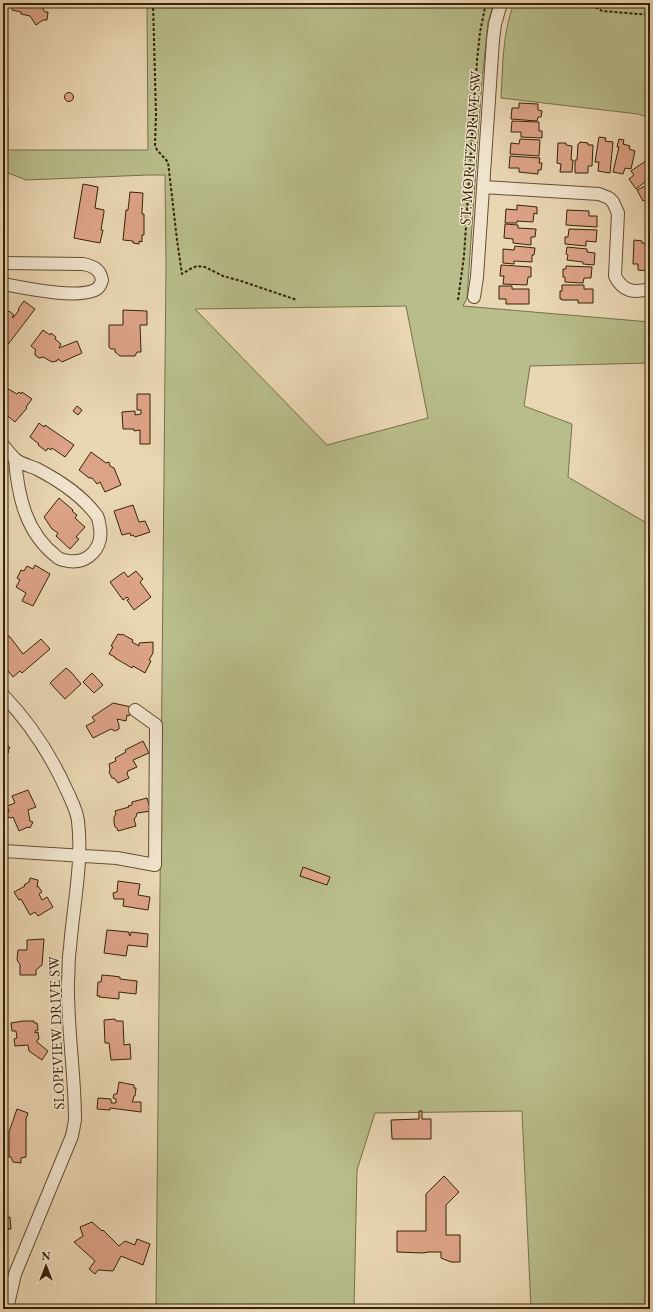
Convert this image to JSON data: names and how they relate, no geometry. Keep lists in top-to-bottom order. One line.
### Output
{"streets":{"street":["ST. MORITZ DRIVE SW","SLOPEVIEW DRIVE SW"]},"north":"top"}
